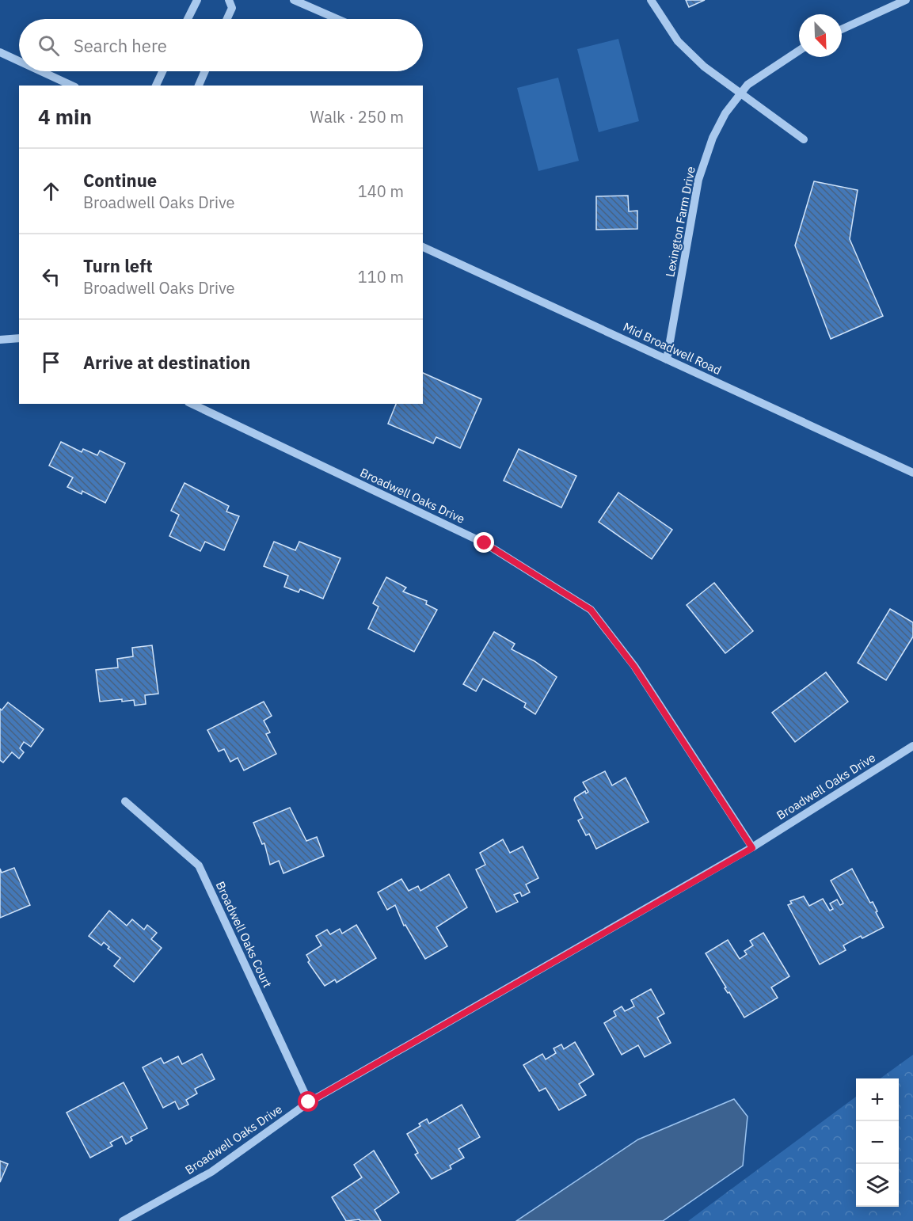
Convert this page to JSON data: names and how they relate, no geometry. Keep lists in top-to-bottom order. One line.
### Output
{"streets":{"street":["Lexington Farm Drive","Mid Broadwell Road","Broadwell Oaks Drive","Broadwell Oaks Court"]},"crossings":[["Lexington Farm Drive","Mid Broadwell Road"],["Broadwell Oaks Drive","Broadwell Oaks Court"]],"north":"bottom right","page":{"search":"Search here","heading":["4 min","Walk · 250 m"],"list":[["Continue","Broadwell Oaks Drive","140 m"],["Turn left","Broadwell Oaks Drive","110 m"],"Arrive at destination"],"map_buttons":["+","−"]}}
